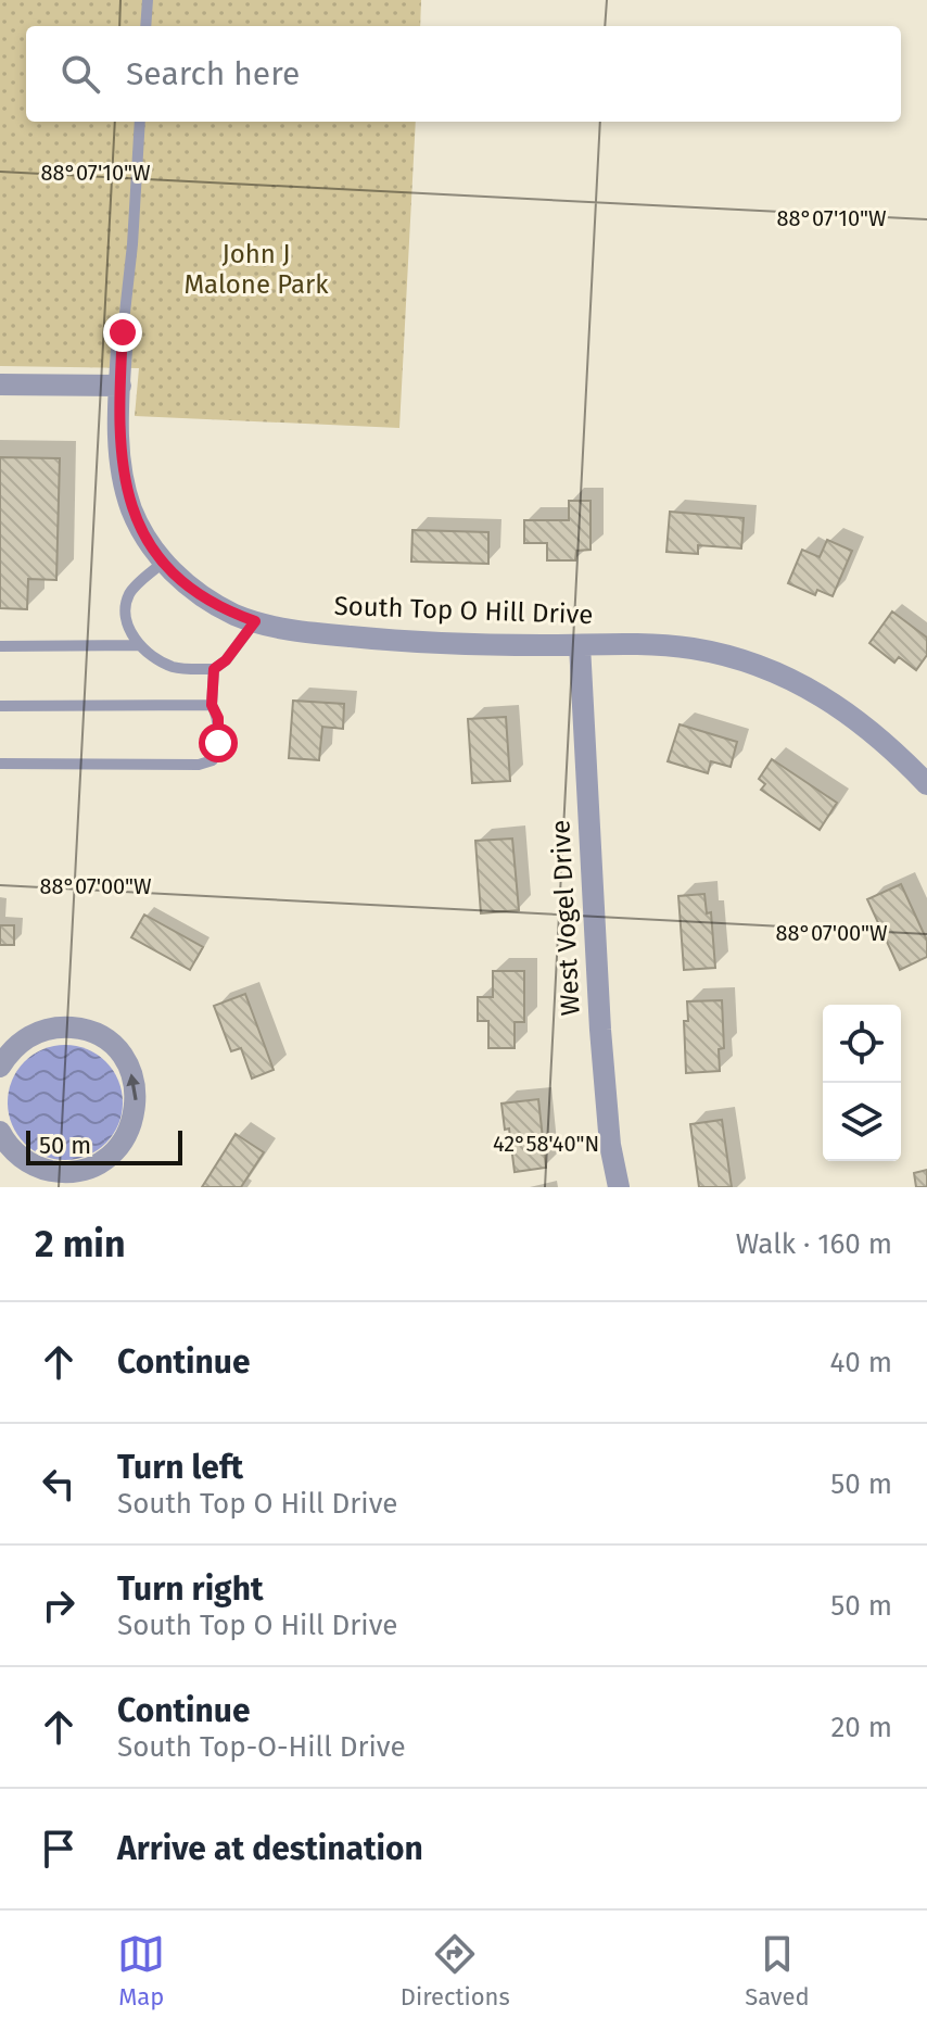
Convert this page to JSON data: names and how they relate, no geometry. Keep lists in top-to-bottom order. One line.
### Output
{"streets":{"street":["South Top O Hill Drive","West Vogel Drive"]},"crossings":[["South Top O Hill Drive","West Vogel Drive"]],"parks":["John J Malone Park"],"scale_bar":"50 m","page":{"search":"Search here","scale":"50 m","heading":["2 min","Walk · 160 m"],"list":[["Continue","40 m"],["Turn left","South Top O Hill Drive","50 m"],["Turn right","South Top O Hill Drive","50 m"],["Continue","South Top-O-Hill Drive","20 m"],"Arrive at destination"],"nav":["Map","Directions","Saved"]},"coordinates":["88°07'10\"W","88°07'00\"W","42°58'40\"N"]}
